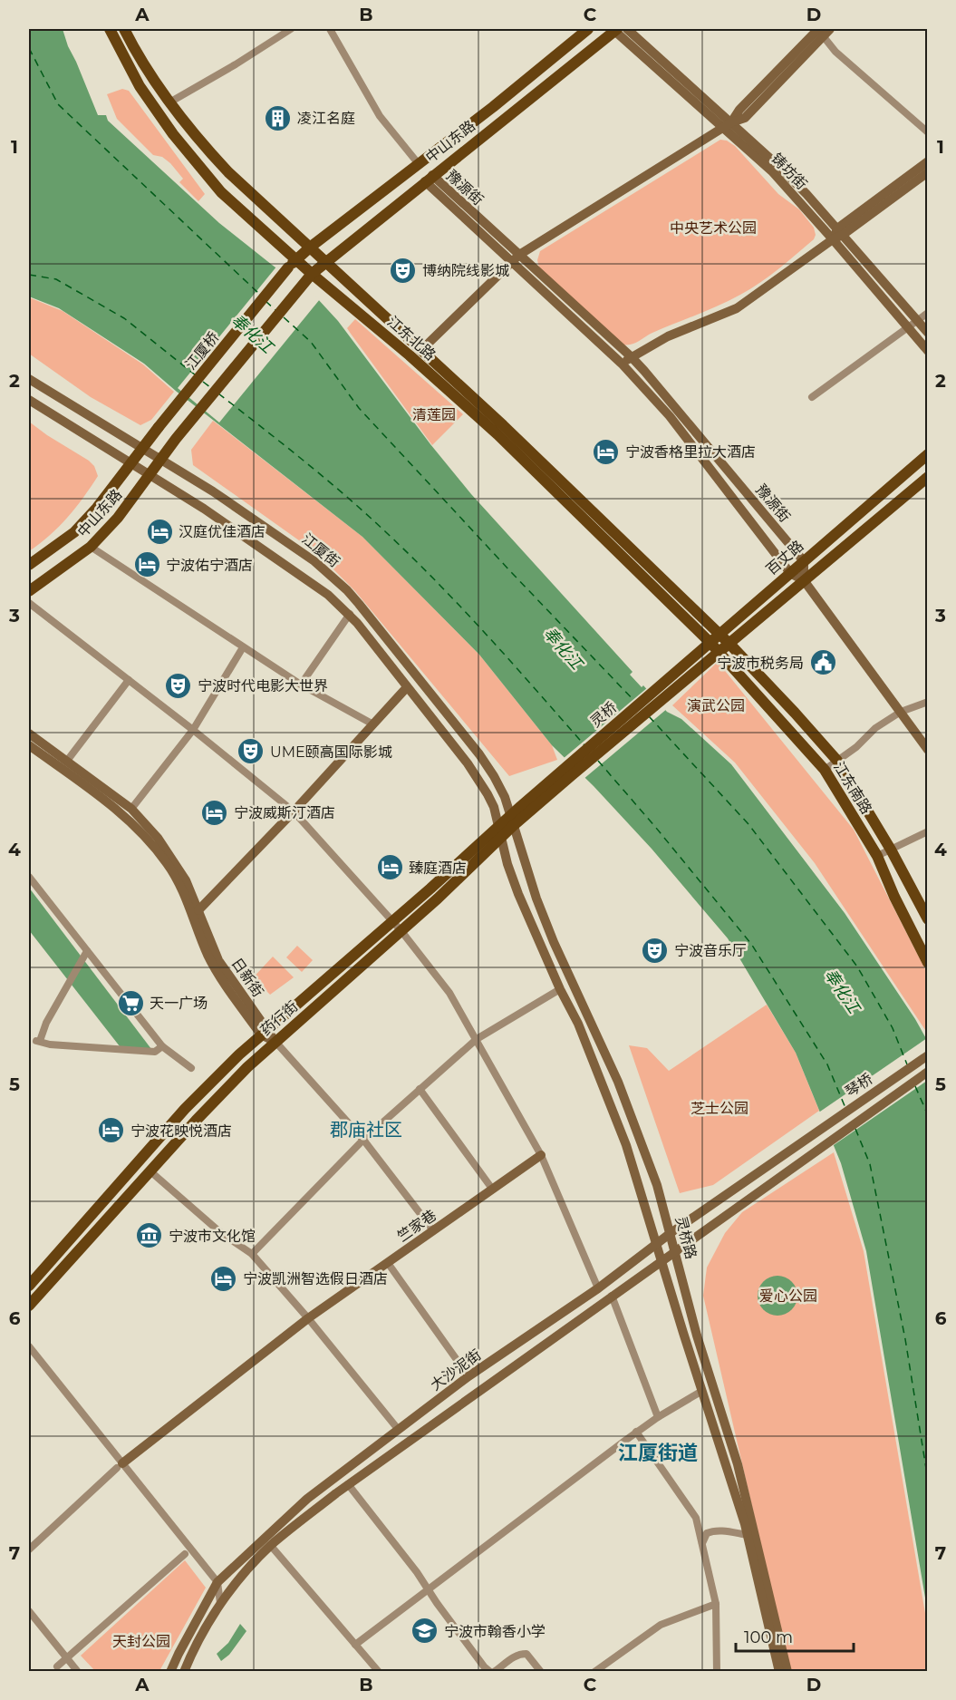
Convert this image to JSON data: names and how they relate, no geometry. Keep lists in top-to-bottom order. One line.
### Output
{"streets":{"main road":["中山东路","铸坊街","豫源街","江东北路","江厦桥","江厦街","百丈路","灵桥","江东南路","日新街","药行街","琴桥","竺家巷","灵桥路","大沙泥街"]},"crossings":[["中山东路","铸坊街"],["中山东路","豫源街"],["中山东路","江东北路"],["中山东路","江厦桥"],["中山东路","江厦街"],["豫源街","百丈路"],["江东北路","百丈路"],["江东北路","江东南路"],["江厦街","药行街"],["江厦街","灵桥路"],["百丈路","灵桥"],["百丈路","江东南路"],["灵桥","药行街"],["日新街","药行街"],["药行街","灵桥路"],["琴桥","大沙泥街"],["灵桥路","大沙泥街"]],"districts":["郡庙社区","江厦街道"],"water":["奉化江"],"parks":["中央艺术公园","清莲园","演武公园","芝士公园","爱心公园","天封公园"],"places":{"building":["凌江名庭"],"theatre":["博纳院线影城","宁波时代电影大世界","UME颐高国际影城","宁波音乐厅"],"hotel":["宁波香格里拉大酒店","汉庭优佳酒店","宁波佑宁酒店","宁波威斯汀酒店","臻庭酒店","宁波花映悦酒店","宁波凯洲智选假日酒店"],"public building":["宁波市税务局"],"supermarket":["天一广场"],"museum":["宁波市文化馆"],"school or university":["宁波市翰香小学"]},"scale_bar":"100 m","grid":{"columns":["A","B","C","D"],"rows":["1","2","3","4","5","6","7"]}}
